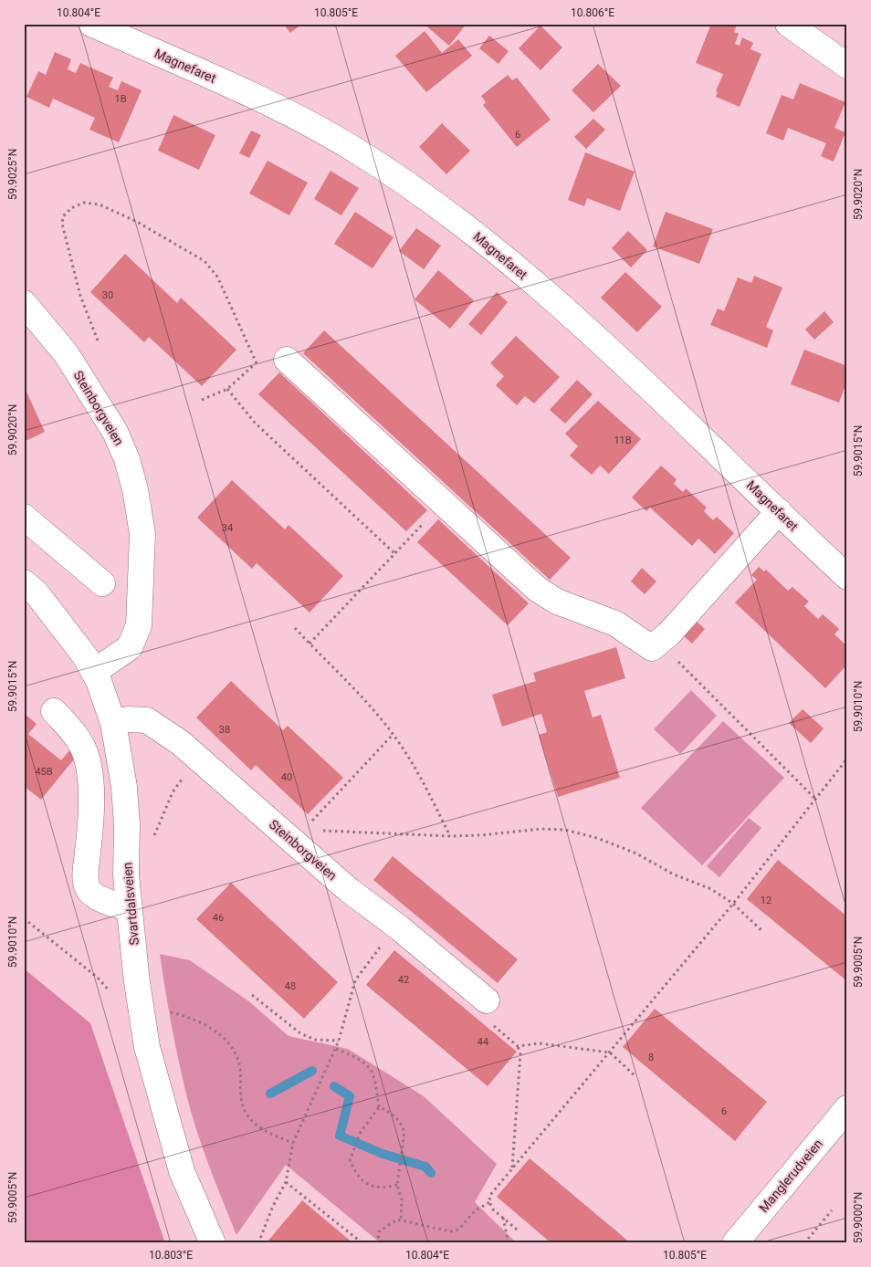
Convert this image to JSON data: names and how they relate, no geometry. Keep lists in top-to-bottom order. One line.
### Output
{"streets":{"street":["Magnefaret","Steinborgveien","Svartdalsveien","Manglerudveien"]},"crossings":[["Steinborgveien","Svartdalsveien"]],"house_numbers":["1B","6","30","11B","34","38","45B","40","12","46","42","48","44","8","6"],"coordinates":["10.804°E","10.805°E","10.806°E","59.9025°N","59.9020°N","59.9015°N","59.9010°N","59.9005°N","59.9000°N","10.803°E"]}
